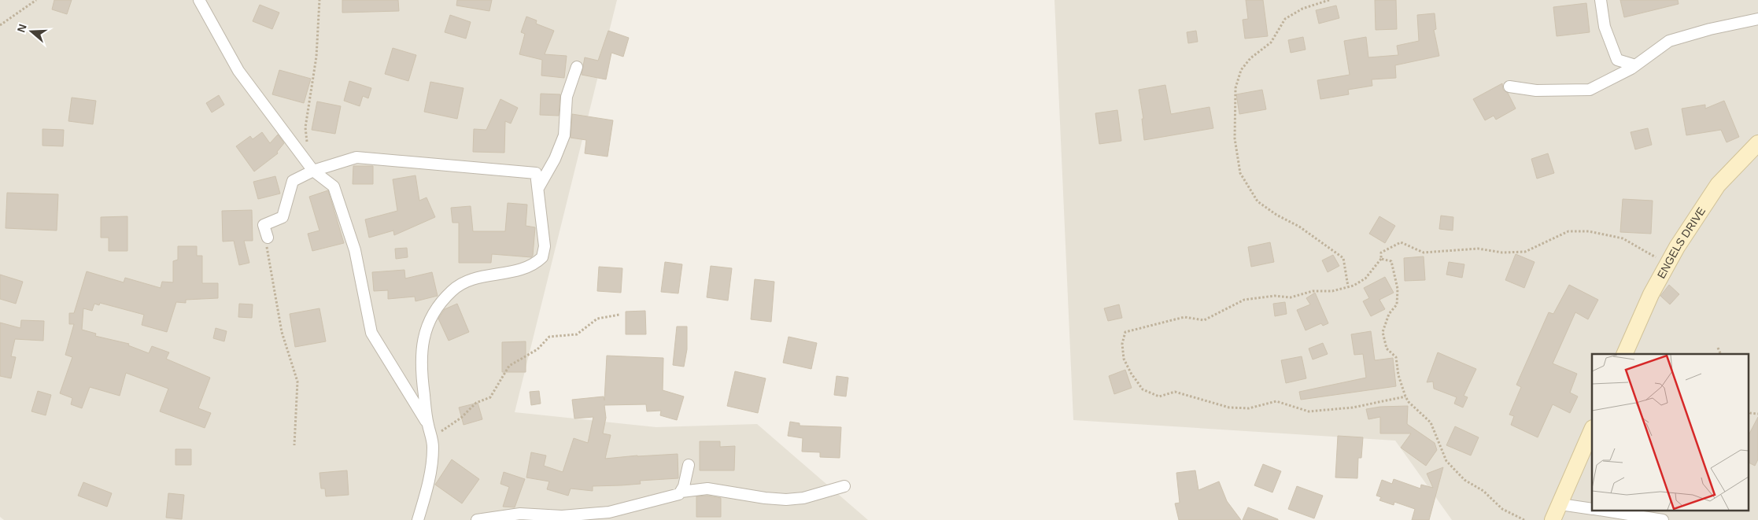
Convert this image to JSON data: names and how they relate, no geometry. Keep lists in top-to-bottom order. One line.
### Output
{"streets":{"street":["ENGELS DRIVE"]},"north":"left"}
